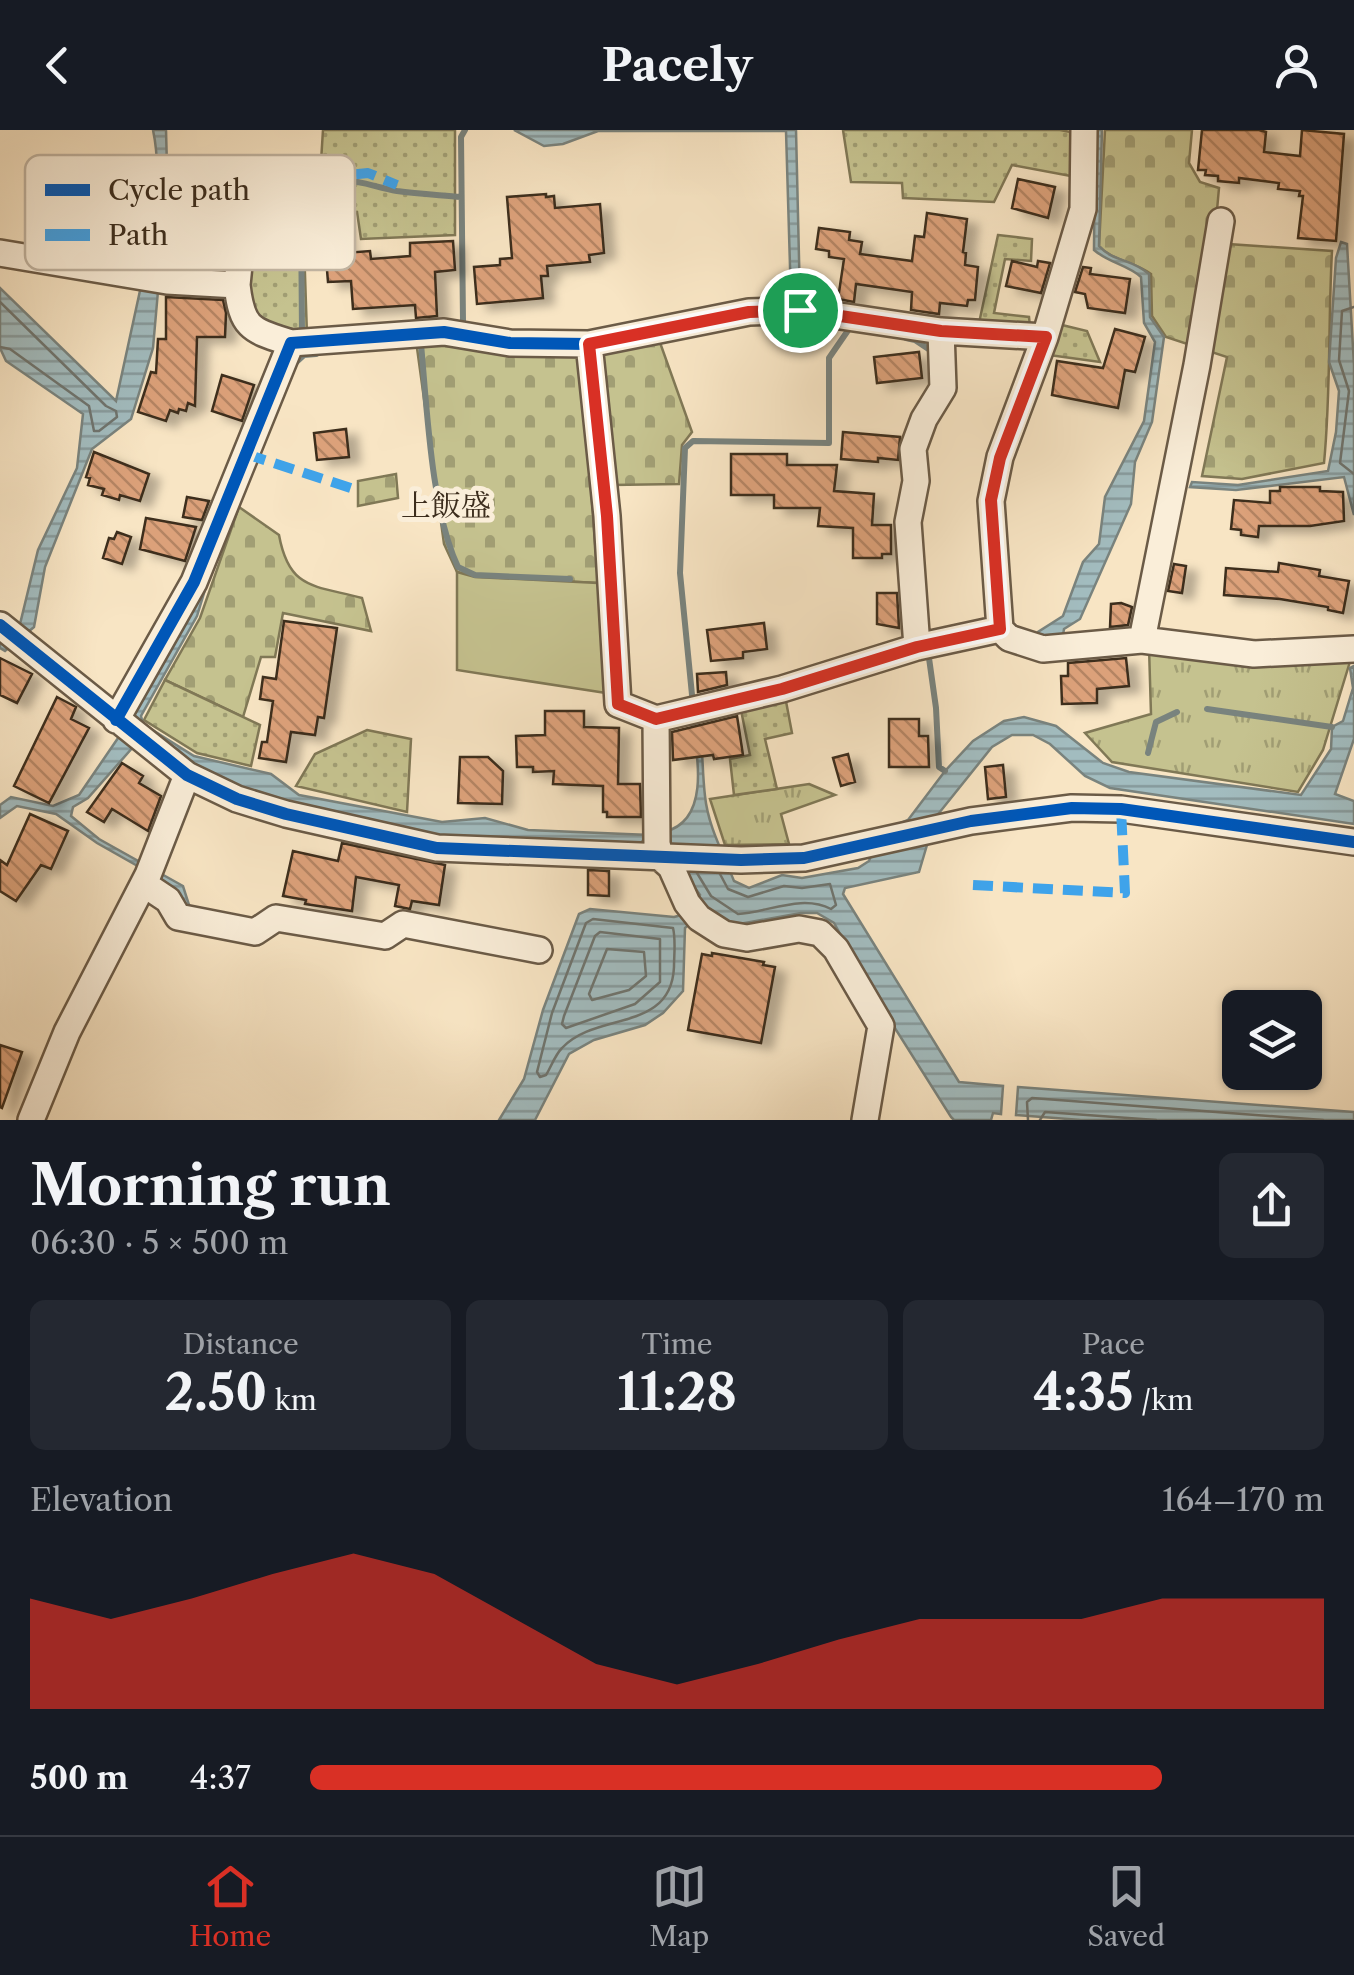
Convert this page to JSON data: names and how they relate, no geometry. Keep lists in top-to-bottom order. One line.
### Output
{"districts":["上飯盛"],"legend":["Cycle path","Path"],"page":{"header":"Pacely","heading":["Morning run","06:30 · 5 × 500 m"],"stats":[["Distance","2.50 km"],["Time","11:28"],["Pace","4:35 /km"]],"chart":["Elevation","164–170 m"],"list":[{"name":"500 m","note":"4:37"}],"tabs":["Home","Map","Saved"]}}
